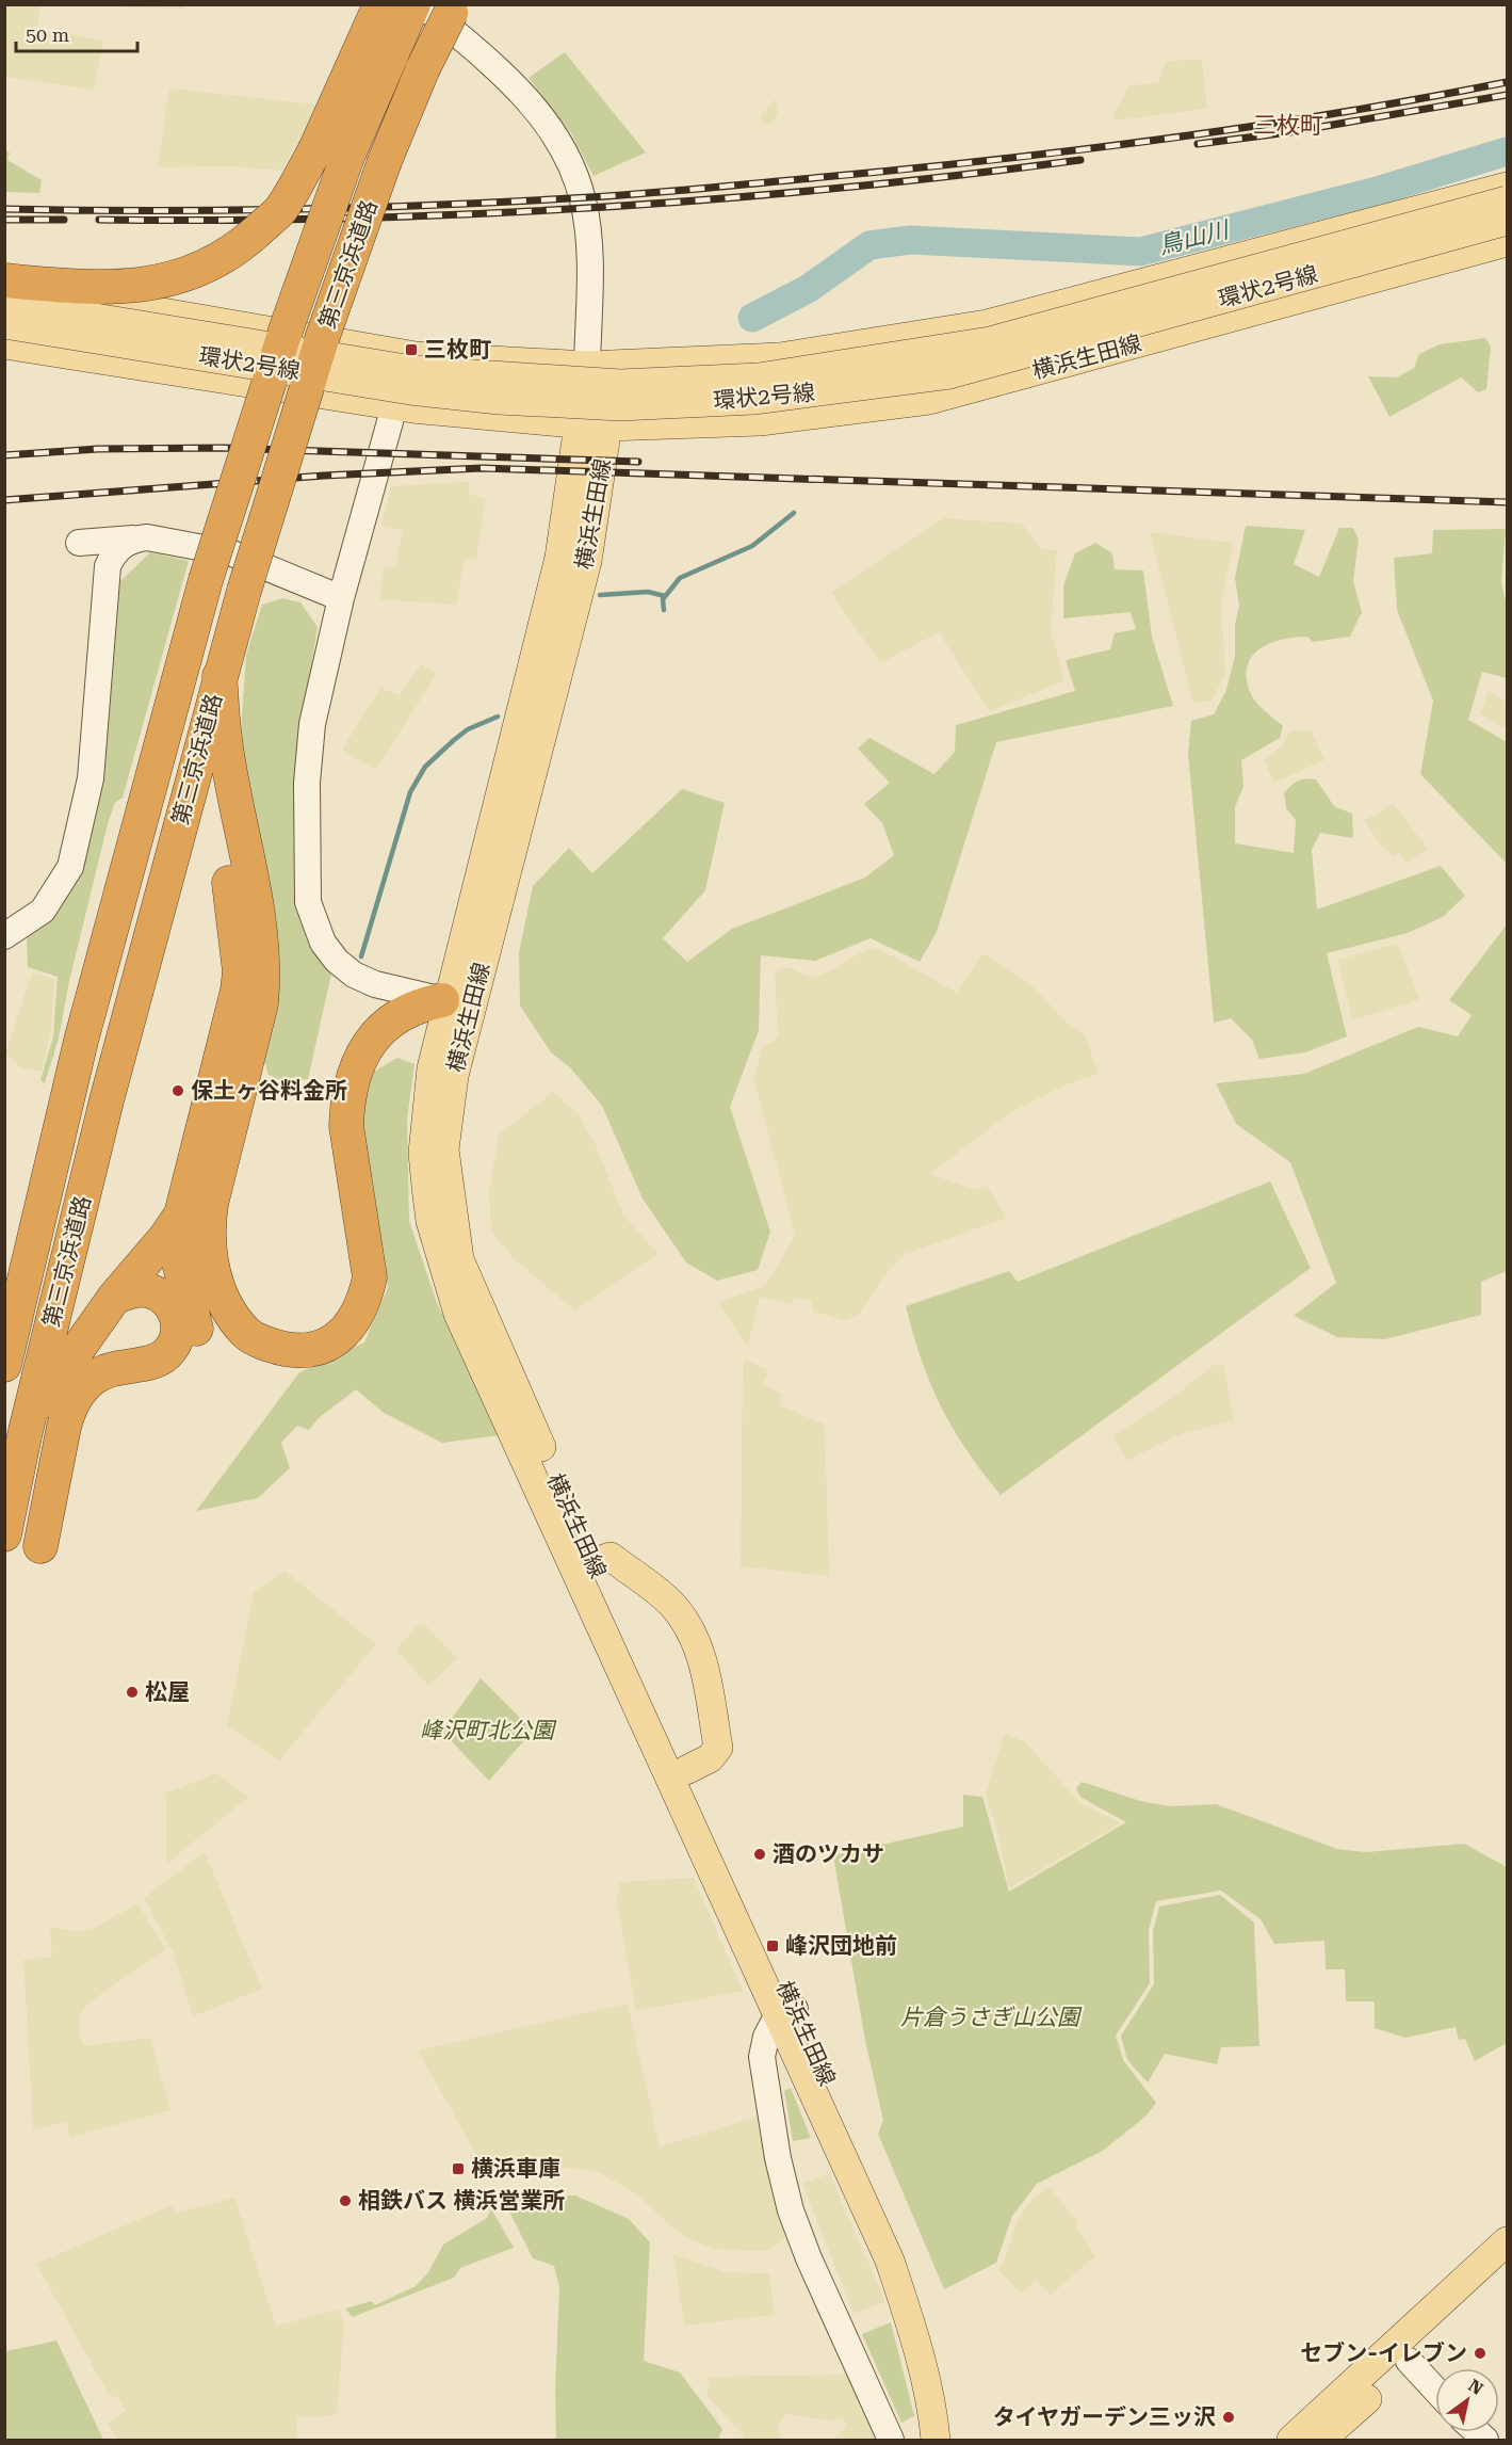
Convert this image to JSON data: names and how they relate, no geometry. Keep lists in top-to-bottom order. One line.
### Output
{"streets":{"highway":["第三京浜道路"],"main road":["環状2号線","横浜生田線"]},"districts":["三枚町"],"water":["鳥山川"],"parks":["峰沢町北公園","片倉うさぎ山公園"],"places":{"transit":["三枚町","峰沢団地前","横浜車庫"],"other":["保土ヶ谷料金所","松屋","酒のツカサ","相鉄バス 横浜営業所","セブン-イレブン","タイヤガーデン三ッ沢"]},"scale_bar":"50 m","north":"top right"}
